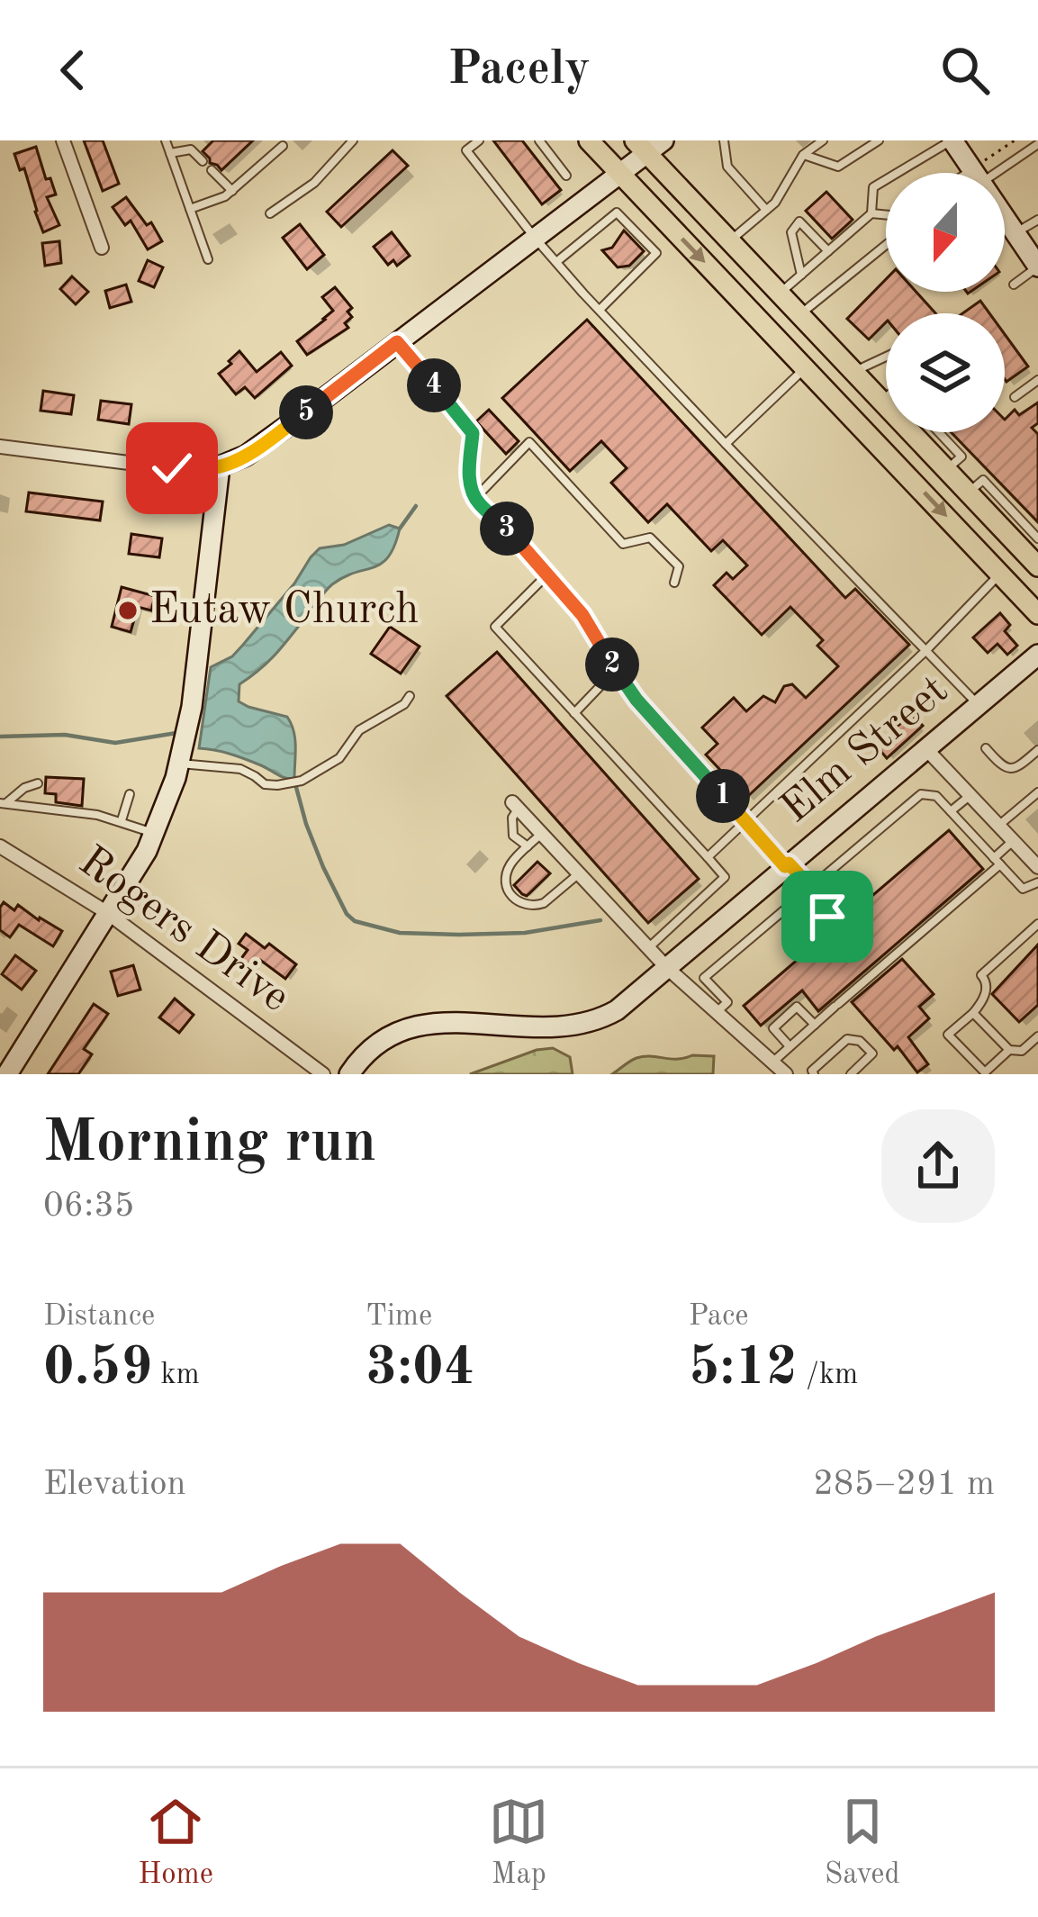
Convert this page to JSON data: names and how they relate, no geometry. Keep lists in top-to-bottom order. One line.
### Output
{"streets":{"street":["Elm Street","Rogers Drive"]},"places":["Eutaw Church"],"north":"bottom","page":{"header":"Pacely","pins":["4","5","3","2","1"],"heading":["Morning run","06:35"],"stats":[["Distance","0.59 km"],["Time","3:04"],["Pace","5:12 /km"]],"chart":["Elevation","285–291 m"],"tabs":["Home","Map","Saved"]}}
